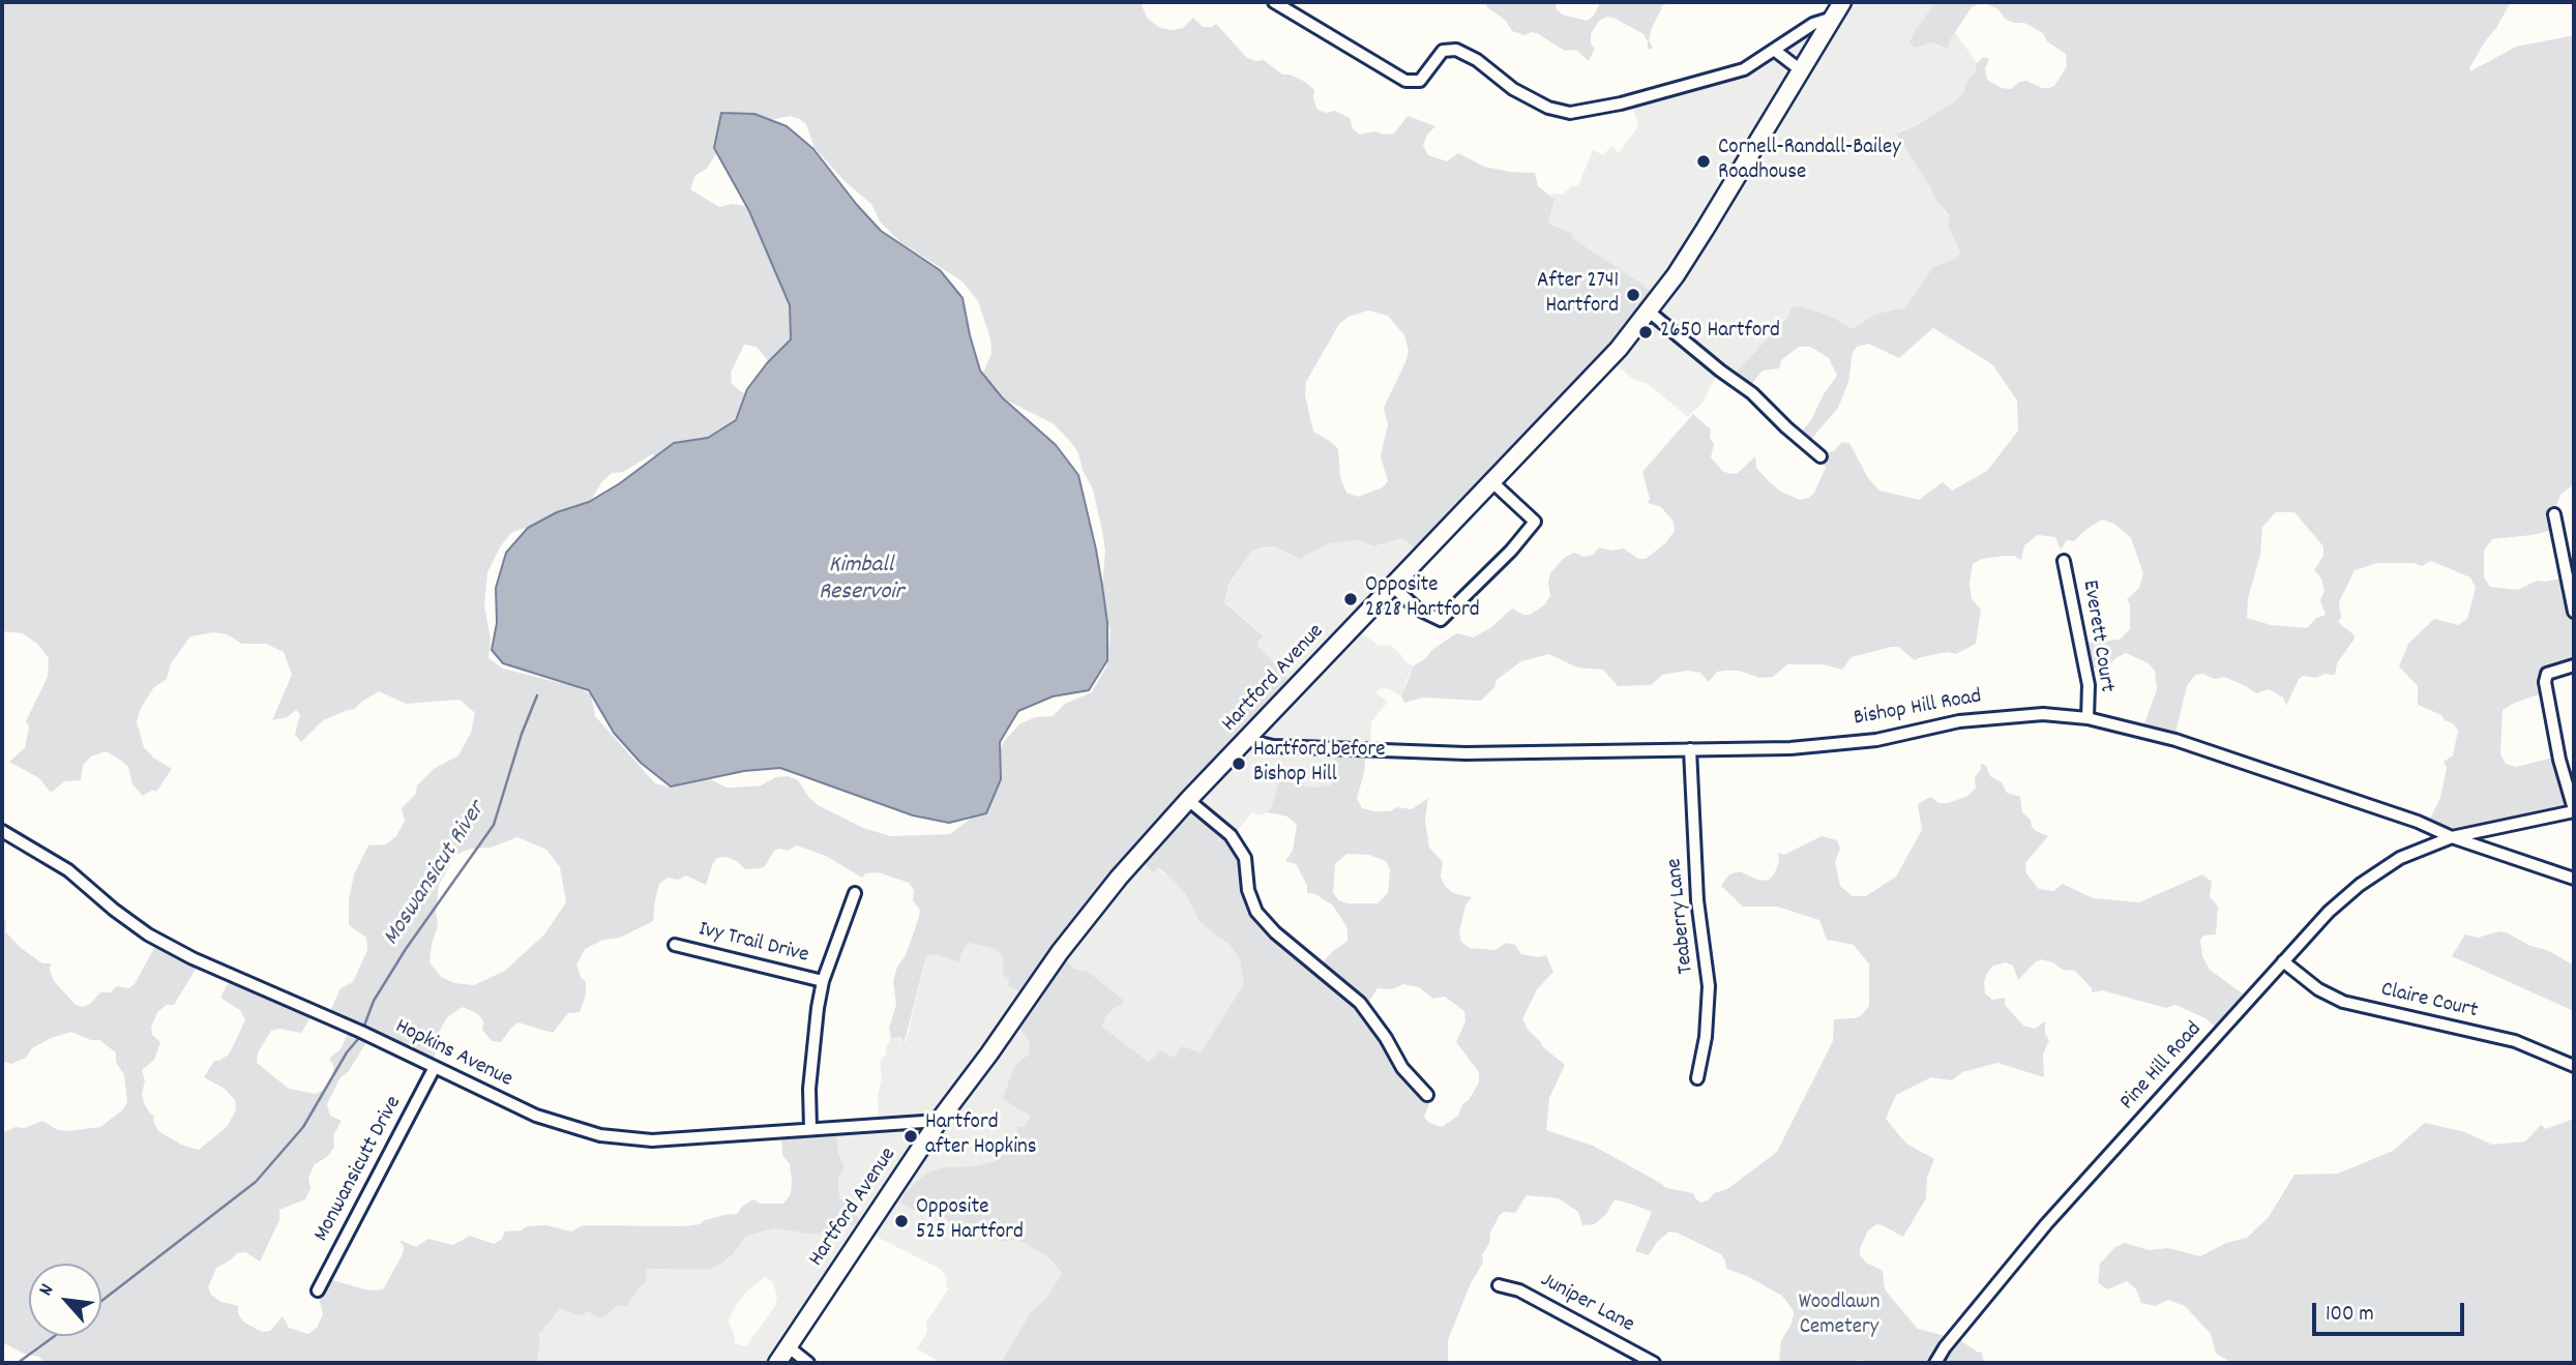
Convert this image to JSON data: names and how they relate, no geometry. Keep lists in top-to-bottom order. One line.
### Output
{"streets":{"highway":["Hartford Avenue"],"street":["Everett Court","Bishop Hill Road","Teaberry Lane","Ivy Trail Drive","Claire Court","Hopkins Avenue","Pine Hill Road","Monwansicutt Drive","Juniper Lane"]},"crossings":[["Everett Court","Bishop Hill Road"],["Hartford Avenue","Bishop Hill Road"],["Hartford Avenue","Hopkins Avenue"],["Bishop Hill Road","Teaberry Lane"],["Bishop Hill Road","Pine Hill Road"],["Claire Court","Pine Hill Road"],["Hopkins Avenue","Monwansicutt Drive"]],"water":["Kimball Reservoir","Moswansicut River"],"parks":["Woodlawn Cemetery"],"places":["Cornell-Randall-Bailey Roadhouse","After 2741 Hartford","2650 Hartford","Opposite 2828 Hartford","Hartford before Bishop Hill","Hartford after Hopkins","Opposite 525 Hartford"],"scale_bar":"100 m","north":"top left"}
